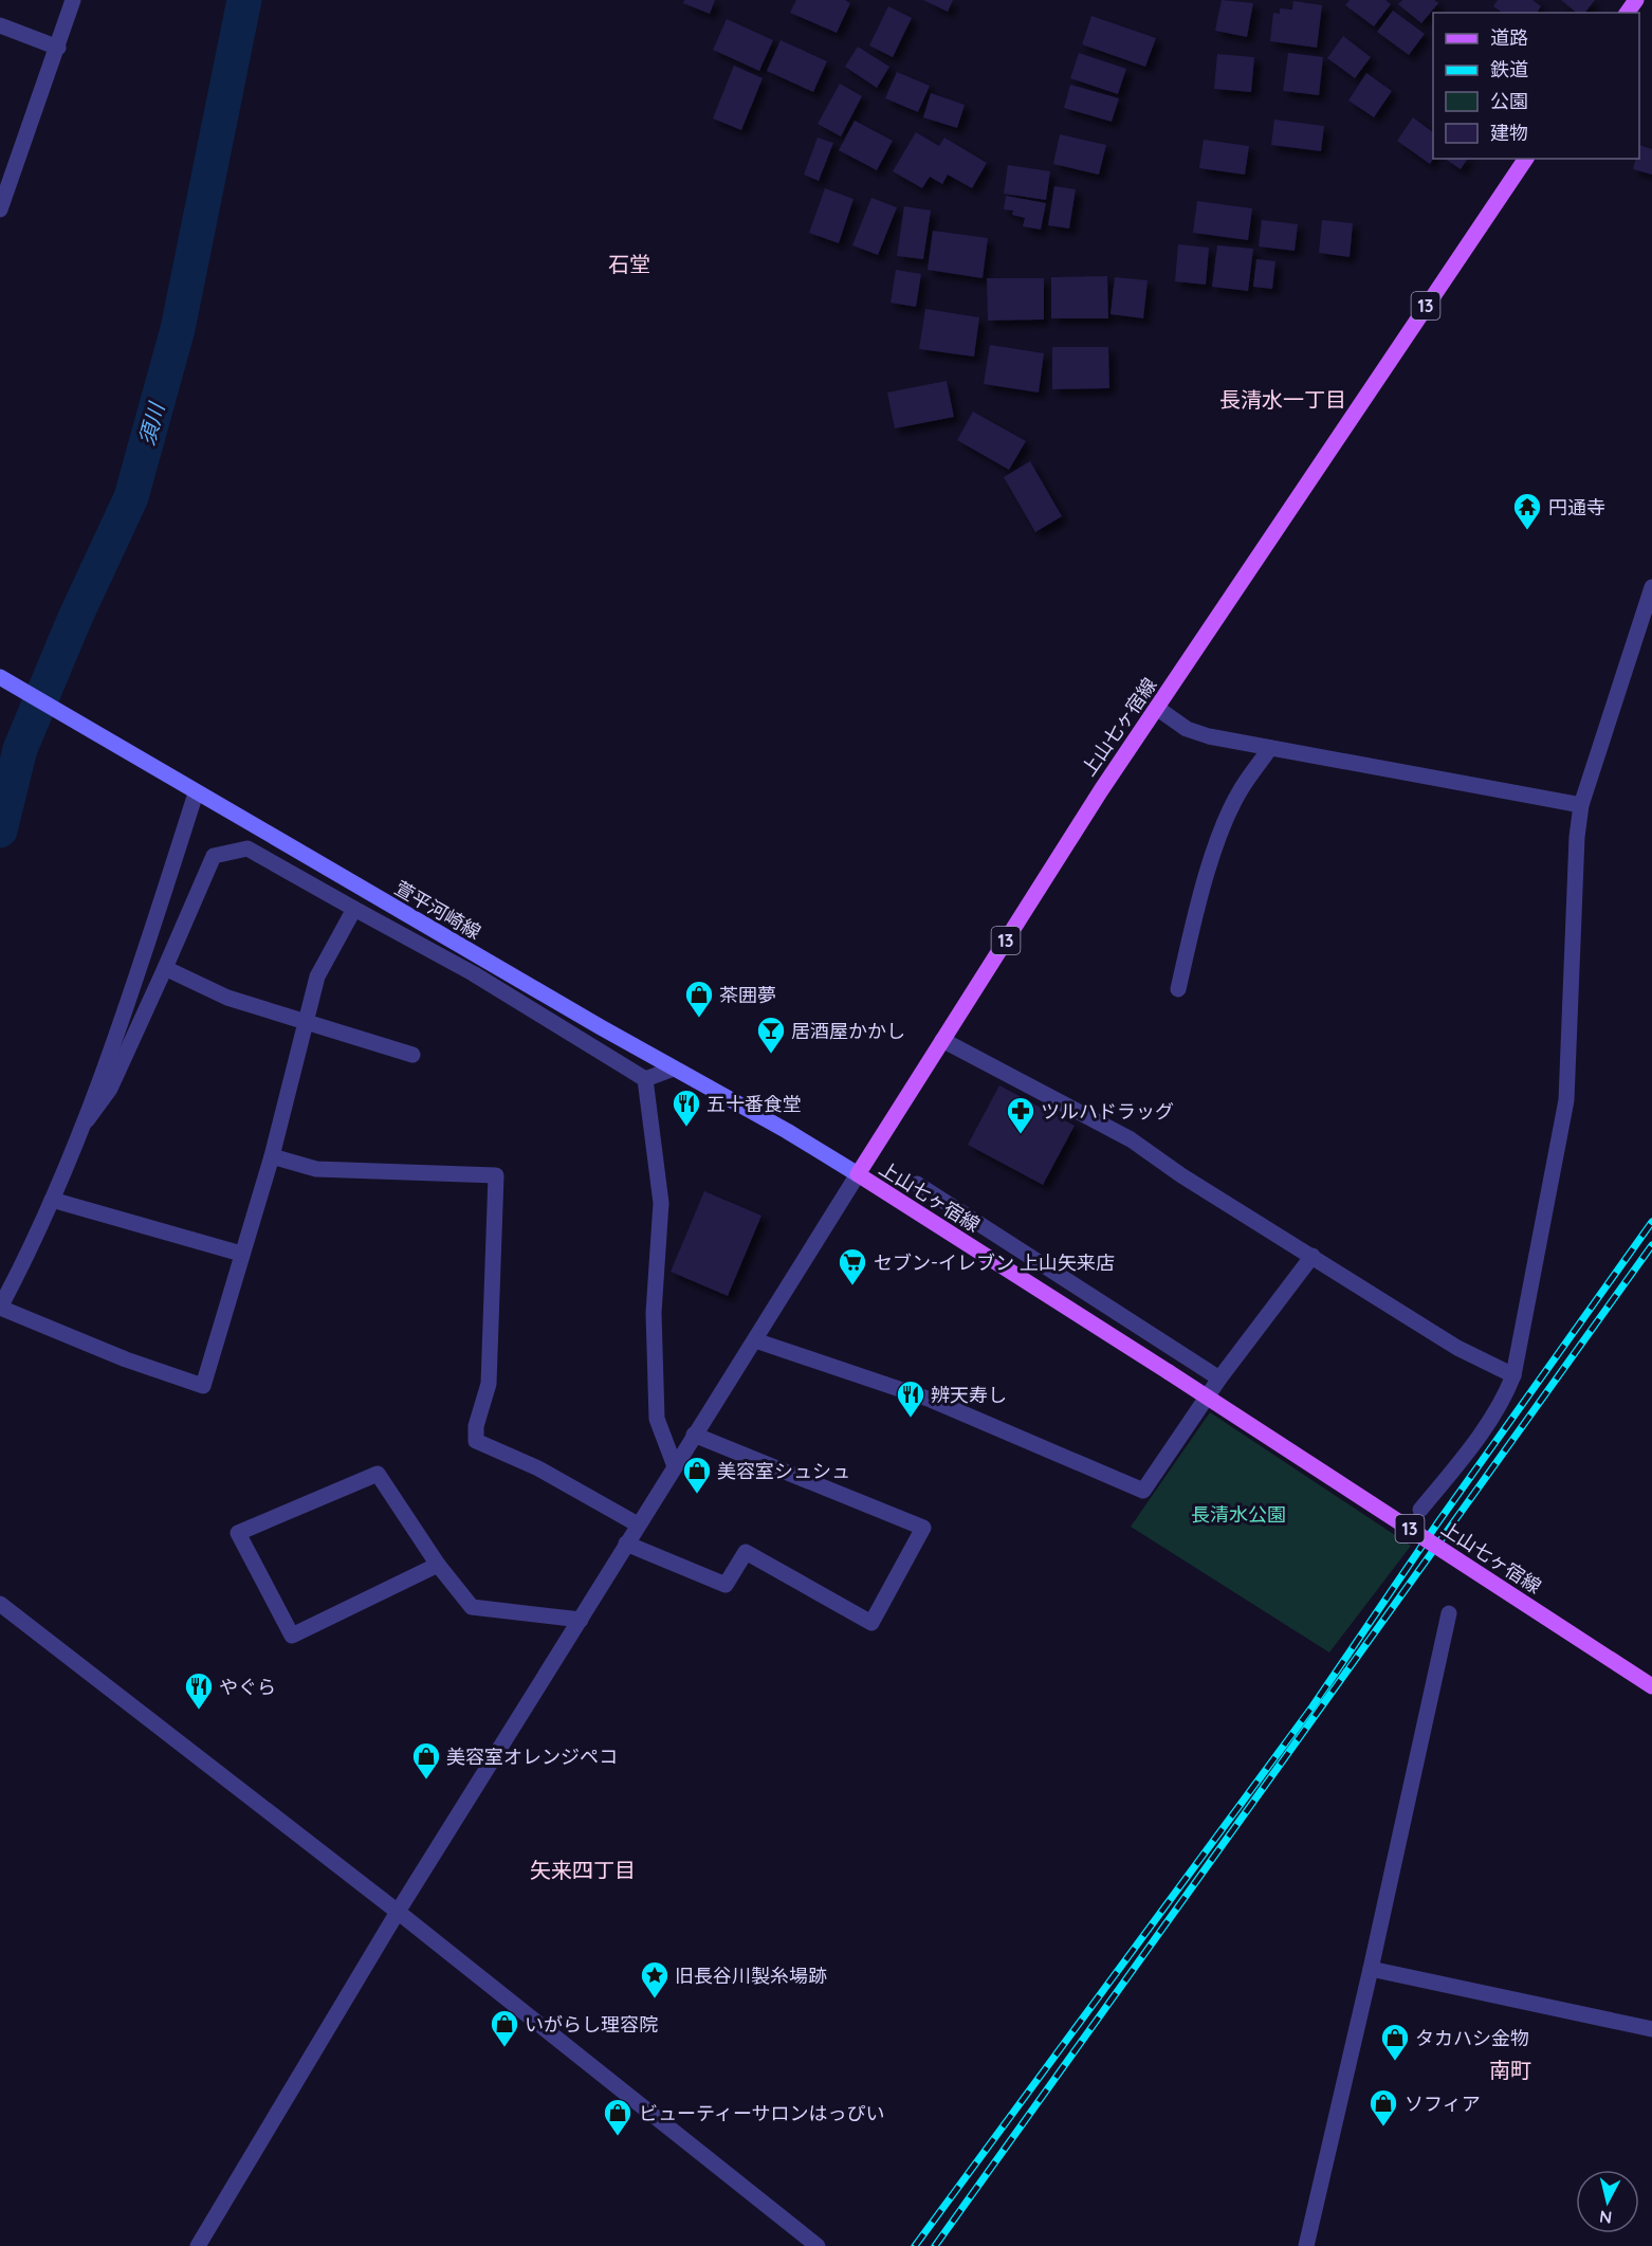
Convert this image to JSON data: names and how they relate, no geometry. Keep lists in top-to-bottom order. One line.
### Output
{"streets":{"main road":["13","上山七ヶ宿線","萱平河崎線"]},"crossings":[["上山七ヶ宿線","萱平河崎線"]],"districts":["石堂","長清水一丁目","矢来四丁目","南町"],"water":["須川"],"parks":["長清水公園"],"places":{"temple":["円通寺"],"shop":["茶囲夢","美容室シュシュ","美容室オレンジペコ","いがらし理容院","タカハシ金物","ソフィア","ビューティーサロンはっぴい"],"bar":["居酒屋かかし"],"restaurant":["五十番食堂","辨天寿し","やぐら"],"pharmacy":["ツルハドラッグ"],"supermarket":["セブン-イレブン 上山矢来店"],"place":["旧長谷川製糸場跡"]},"legend":["道路","鉄道","公園","建物"],"north":"bottom"}
